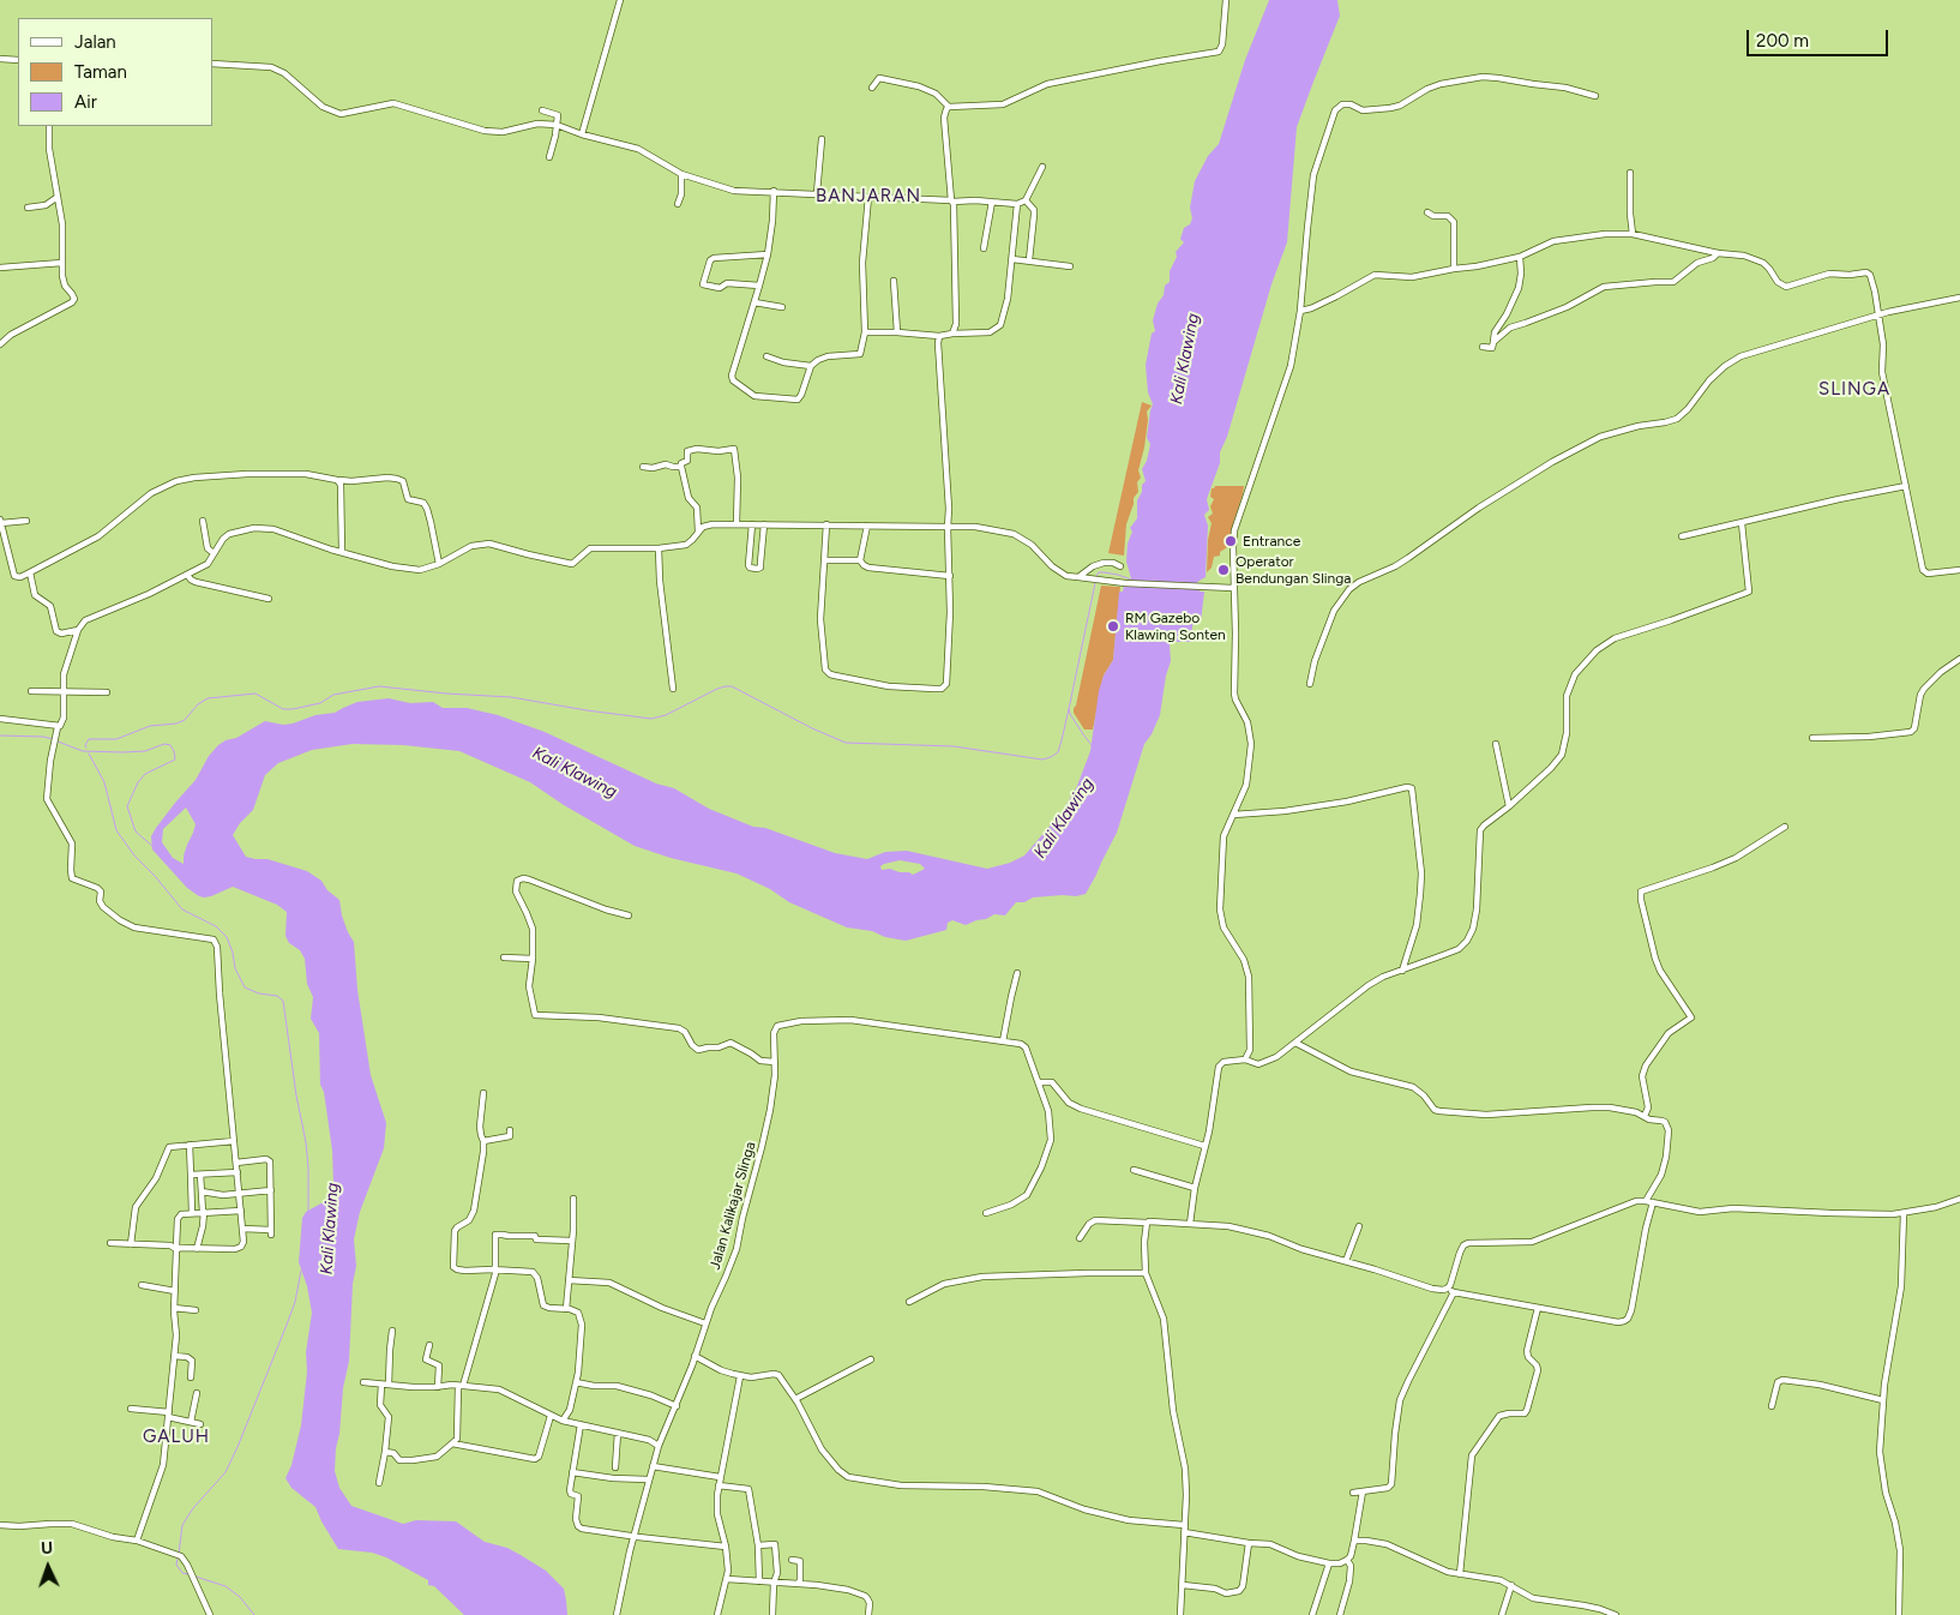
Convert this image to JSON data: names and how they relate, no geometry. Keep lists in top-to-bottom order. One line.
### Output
{"streets":{"street":["Jalan Kalikajar Slinga"]},"districts":["BANJARAN","SLINGA","GALUH"],"water":["Kali Klawing"],"places":["Entrance","Operator Bendungan Slinga","RM Gazebo Klawing Sonten"],"legend":["Jalan","Taman","Air"],"scale_bar":"200 m","north":"top"}
